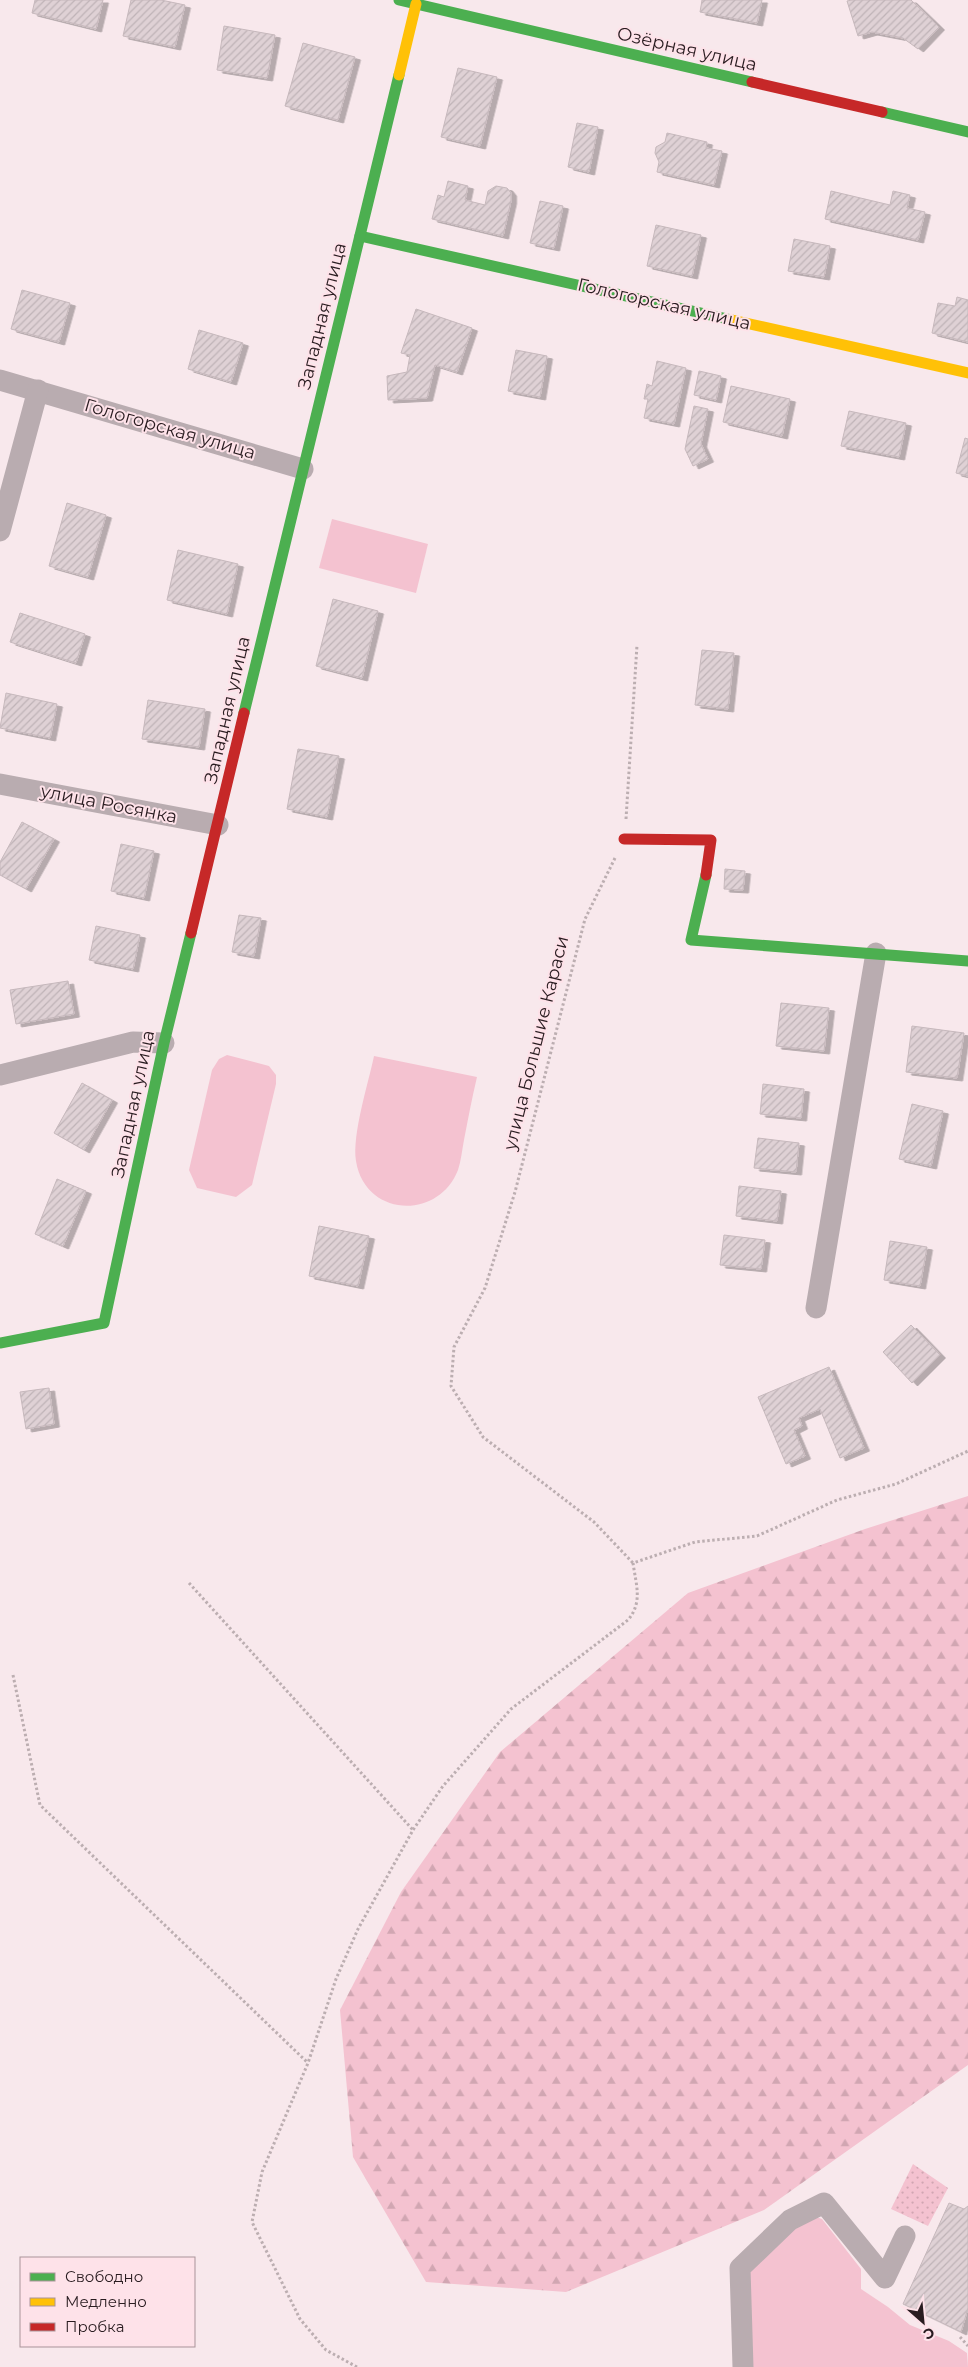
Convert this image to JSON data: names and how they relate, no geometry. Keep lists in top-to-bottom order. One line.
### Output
{"streets":{"street":["Озёрная улица","Гологорская улица","Западная улица","улица Росянка"],"path":["улица Большие Караси"]},"crossings":[["Озёрная улица","Западная улица"],["Гологорская улица","Западная улица"],["Западная улица","улица Росянка"]],"legend":["Свободно","Медленно","Пробка"],"north":"bottom right"}
